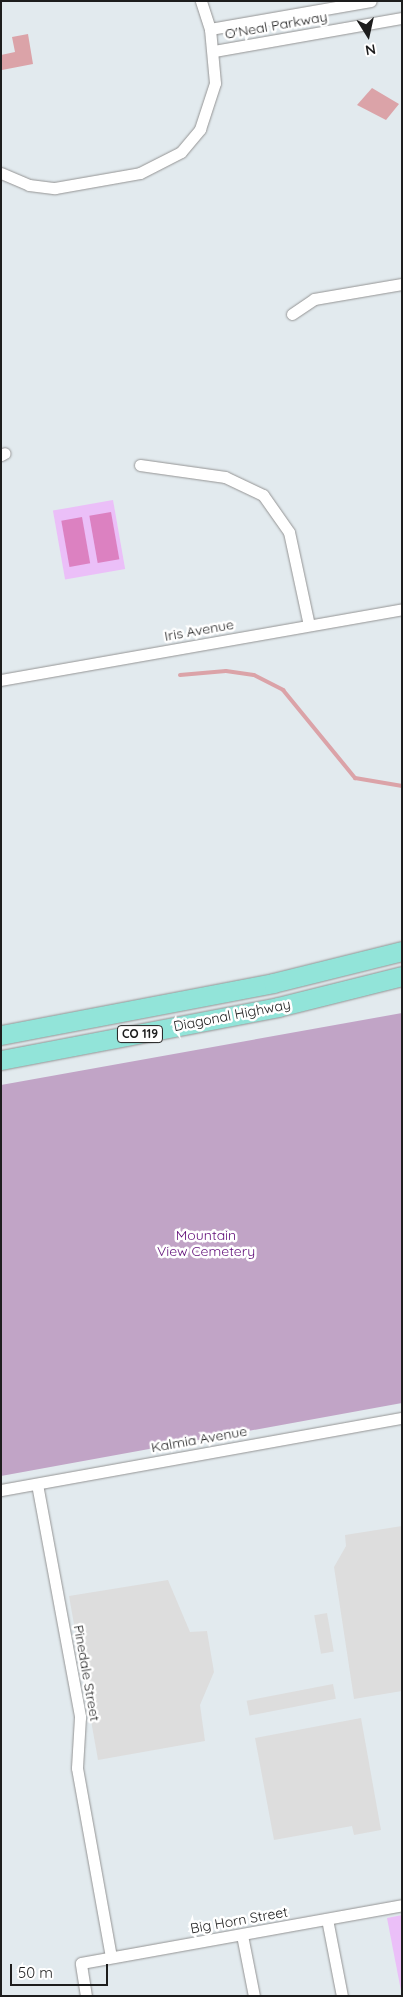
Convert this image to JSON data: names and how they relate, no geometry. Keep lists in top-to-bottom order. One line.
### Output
{"streets":{"highway":["Diagonal Highway","CO 119"],"street":["O'Neal Parkway","Iris Avenue","Kalmia Avenue","Pinedale Street","Big Horn Street"]},"crossings":[["Kalmia Avenue","Pinedale Street"],["Pinedale Street","Big Horn Street"]],"parks":["Mountain View Cemetery"],"scale_bar":"50 m","north":"bottom"}
